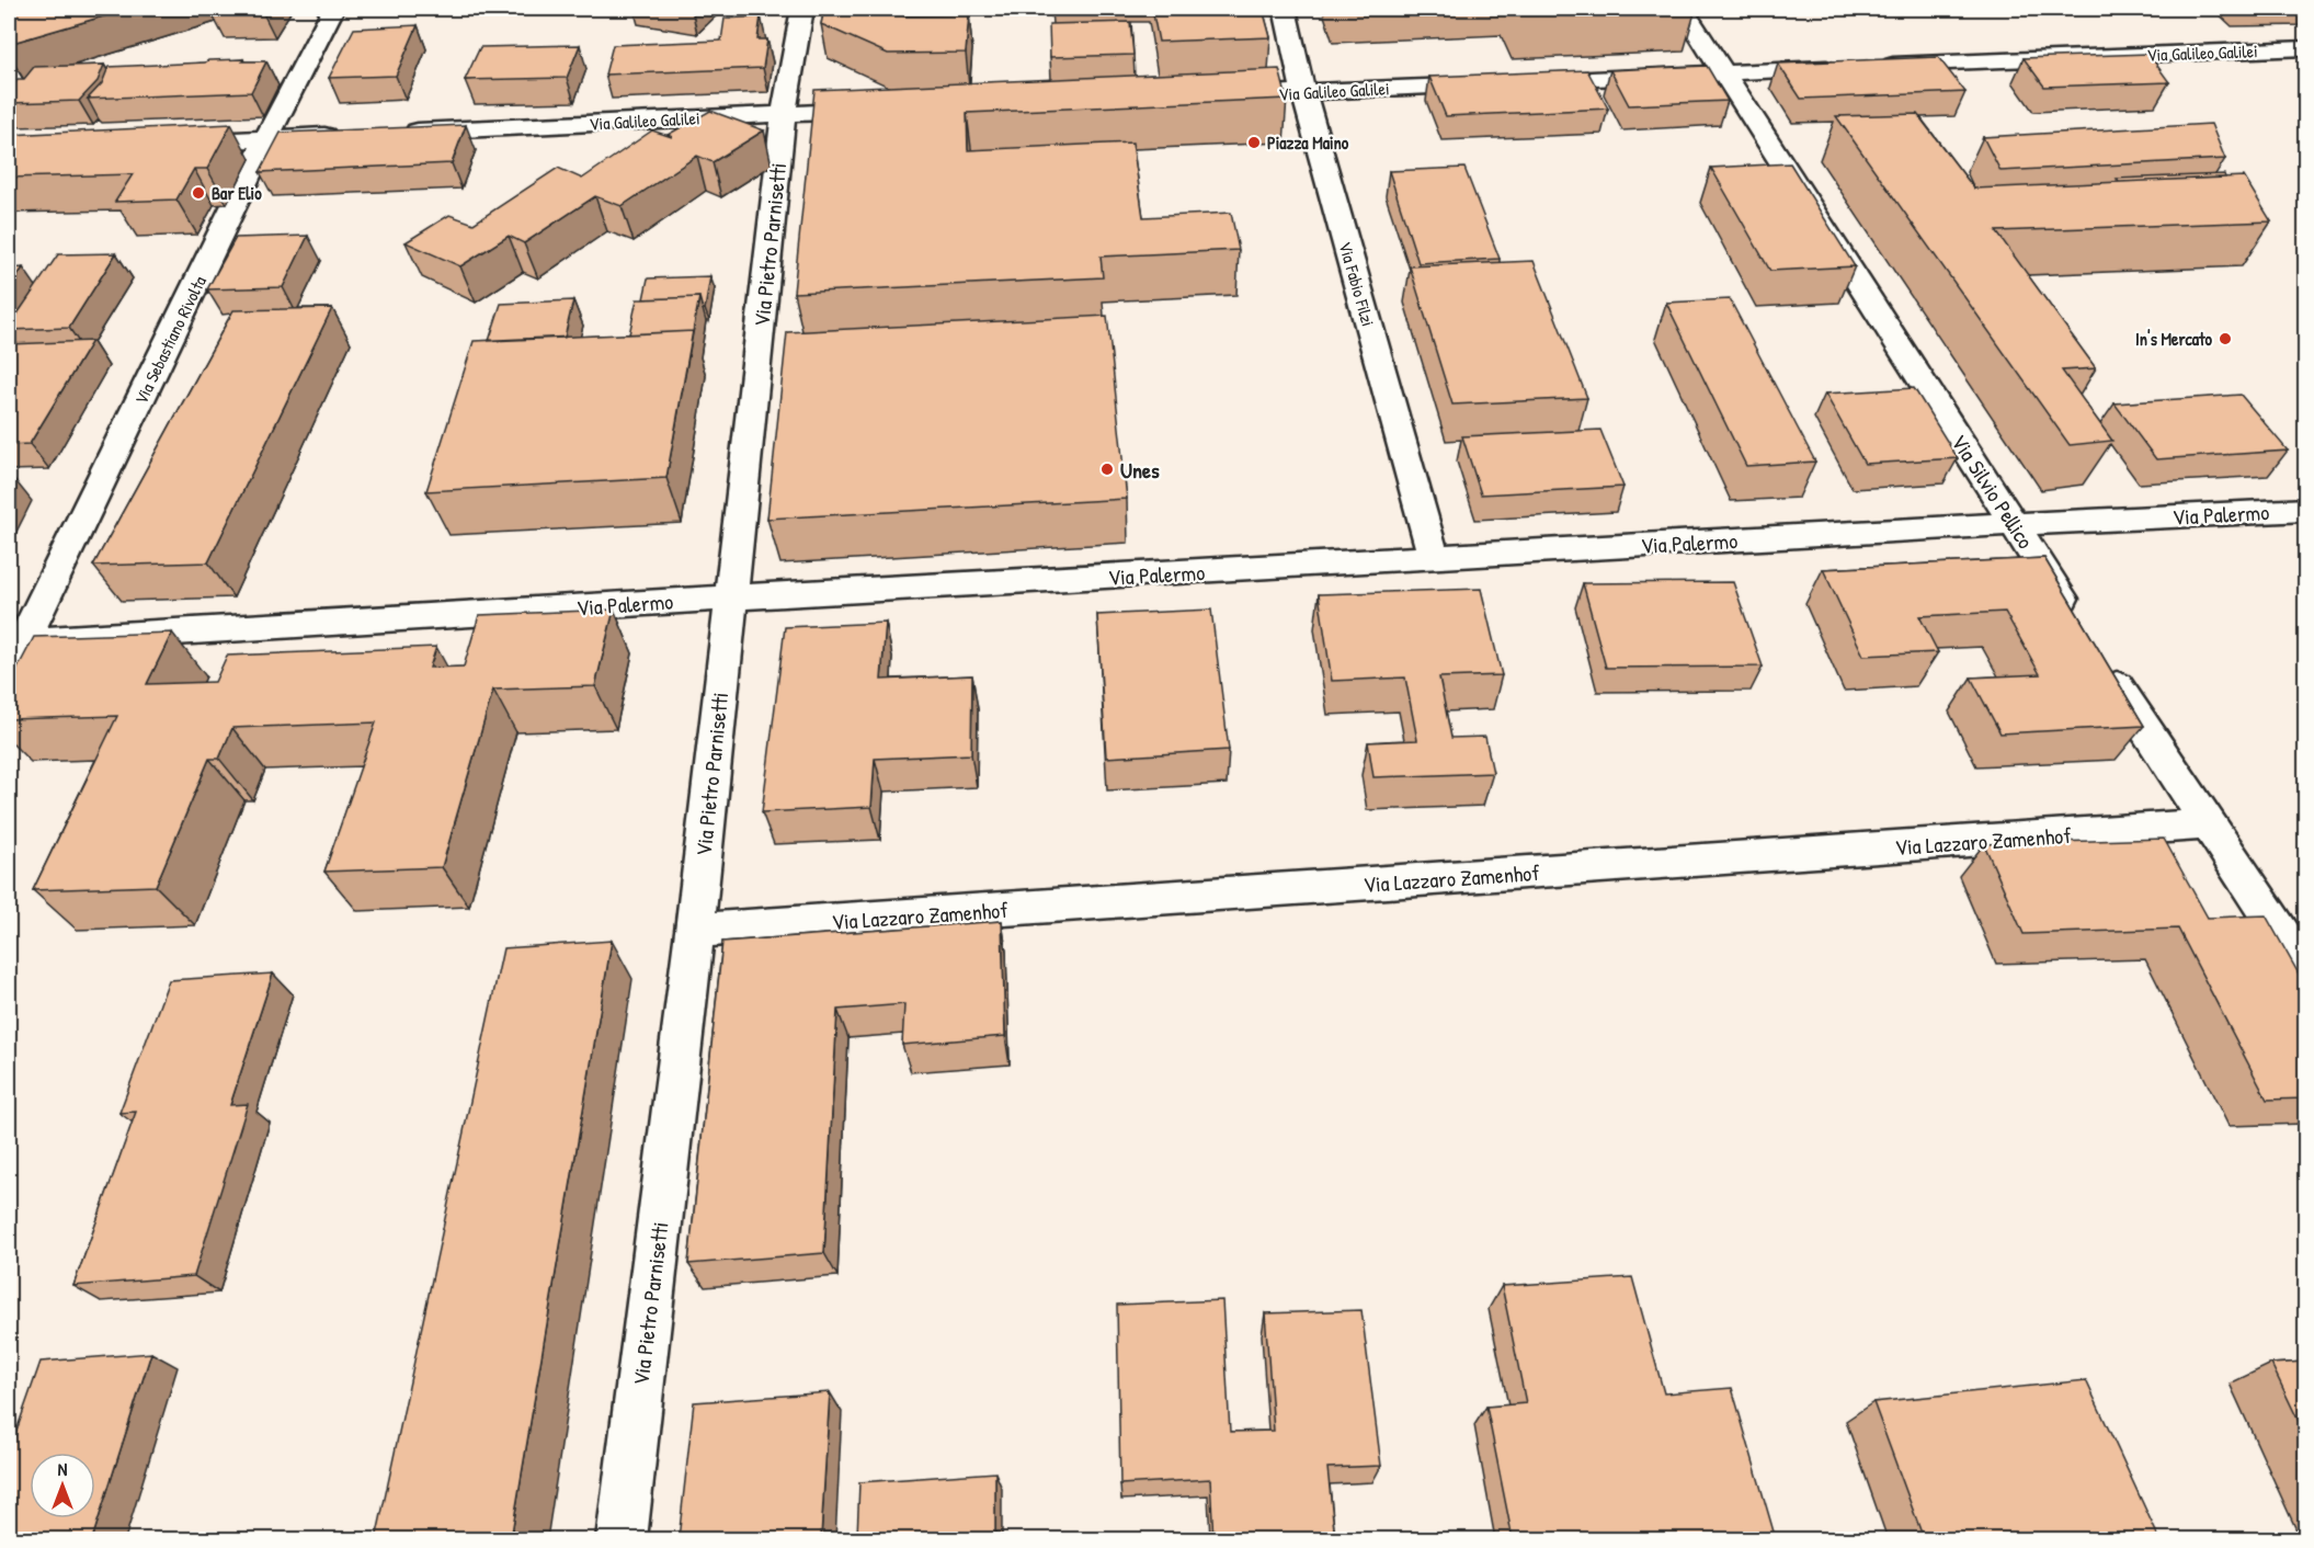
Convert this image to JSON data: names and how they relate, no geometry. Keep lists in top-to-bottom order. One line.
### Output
{"streets":{"street":["Via Galileo Galilei","Via Pietro Parnisetti","Via Fabio Filzi","Via Sebastiano Rivolta","Via Silvio Pellico","Via Palermo","Via Lazzaro Zamenhof"]},"crossings":[["Via Galileo Galilei","Via Pietro Parnisetti"],["Via Galileo Galilei","Via Fabio Filzi"],["Via Galileo Galilei","Via Silvio Pellico"],["Via Pietro Parnisetti","Via Palermo"],["Via Pietro Parnisetti","Via Lazzaro Zamenhof"],["Via Fabio Filzi","Via Palermo"],["Via Sebastiano Rivolta","Via Palermo"],["Via Silvio Pellico","Via Palermo"],["Via Silvio Pellico","Via Lazzaro Zamenhof"]],"places":["Piazza Maino","Bar Elio","In's Mercato","Unes"],"north":"top"}
